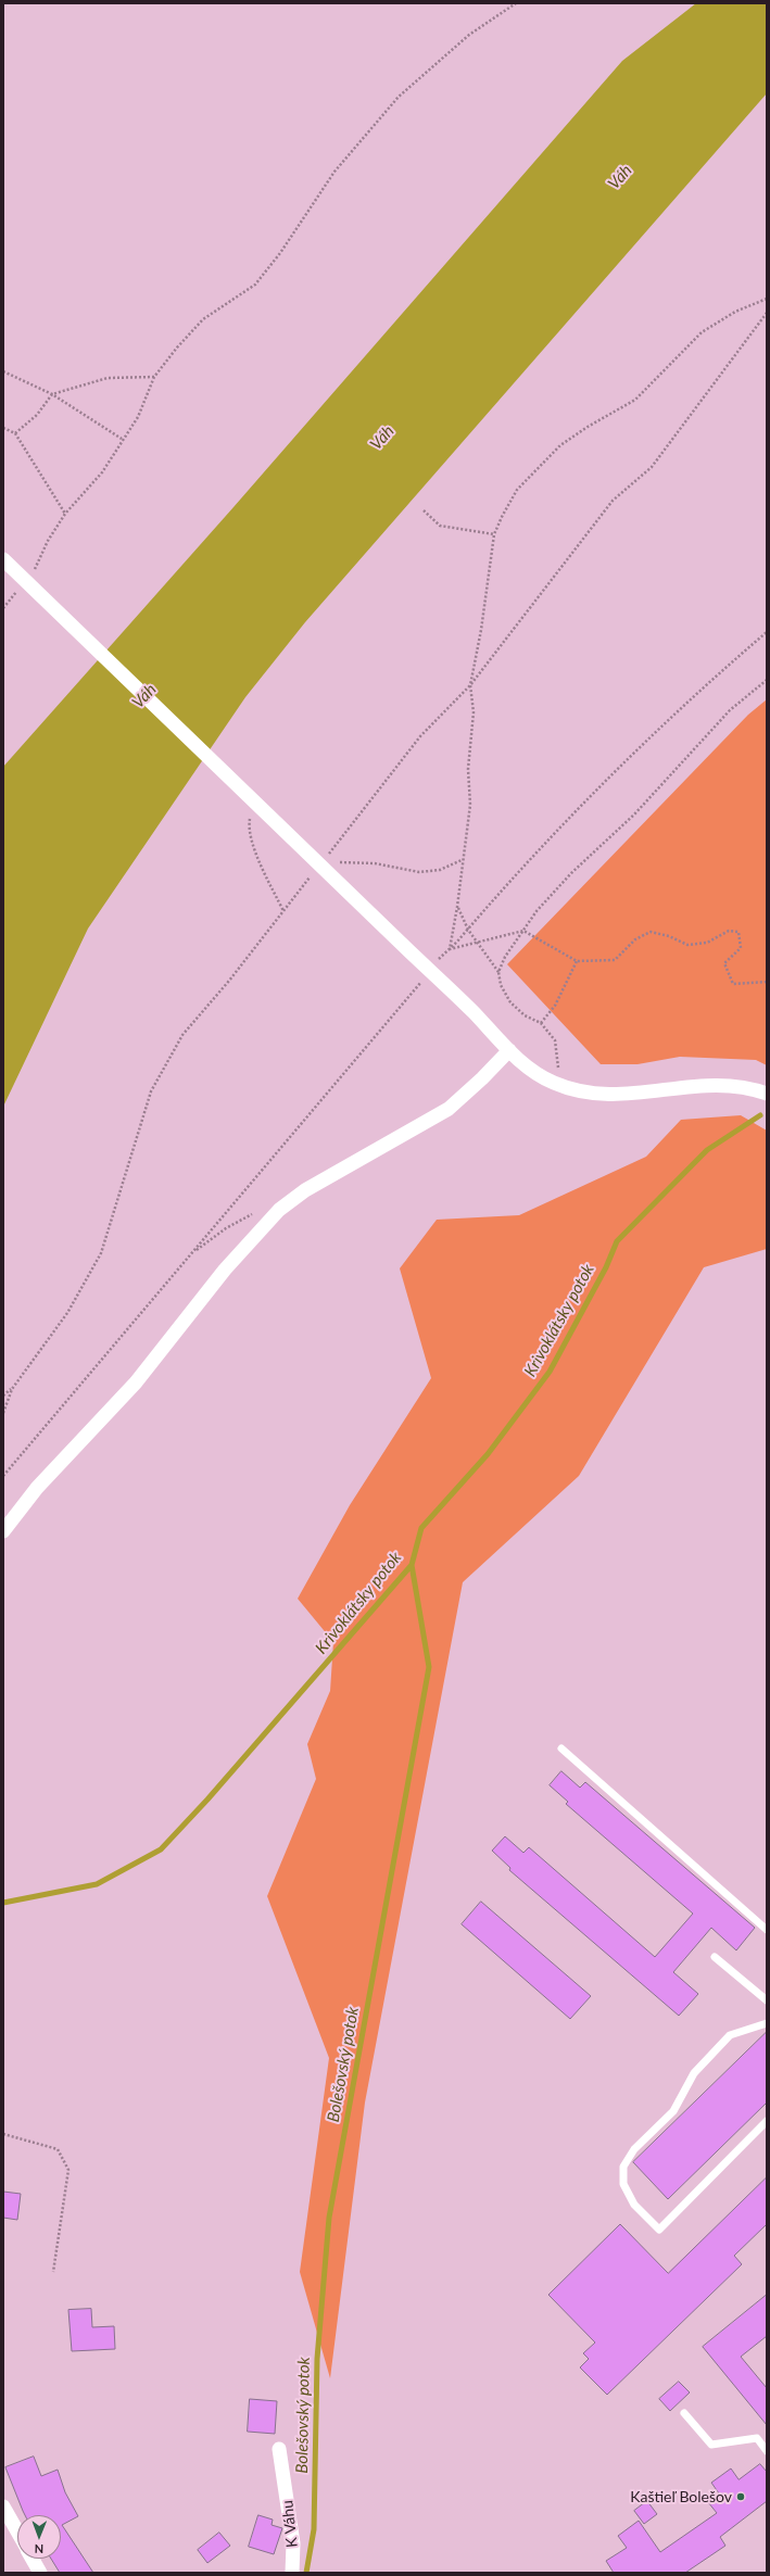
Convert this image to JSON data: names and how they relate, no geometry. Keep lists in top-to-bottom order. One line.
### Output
{"streets":{"street":["K Váhu"]},"water":["Váh","Krivoklátsky potok","Bolešovský potok"],"places":["Kaštieľ Bolešov"],"north":"bottom"}
